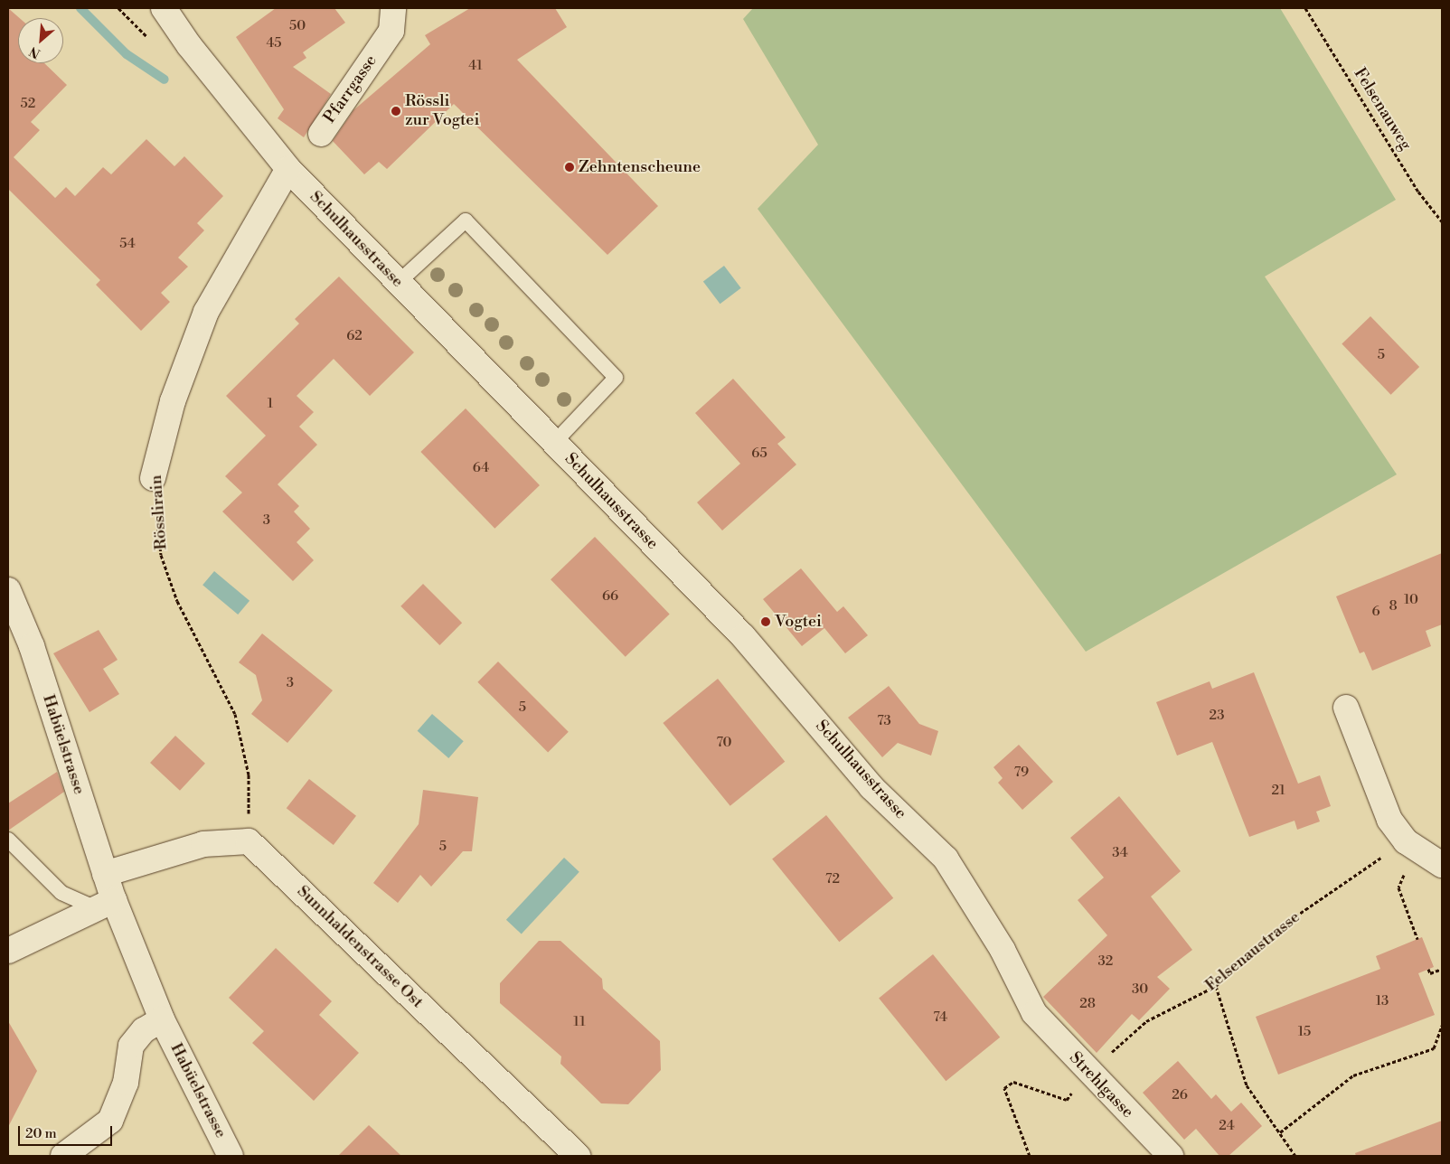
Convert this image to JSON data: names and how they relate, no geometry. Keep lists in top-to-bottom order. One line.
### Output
{"streets":{"street":["Pfarrgasse","Schulhausstrasse","Rösslirain","Habüelstrasse","Sunnhaldenstrasse Ost","Strehlgasse"],"path":["Felsenauweg","Felsenaustrasse"]},"crossings":[["Schulhausstrasse","Rösslirain"],["Schulhausstrasse","Strehlgasse"],["Rösslirain","Sunnhaldenstrasse Ost"]],"places":["Rössli zur Vogtei","Zehntenscheune","Vogtei"],"house_numbers":["50","45","41","52","54","62","5","1","65","64","3","66","10","8","6","3","5","23","73","70","79","21","5","34","72","32","30","13","28","74","11","15","26","24"],"scale_bar":"20 m","north":"bottom left"}
